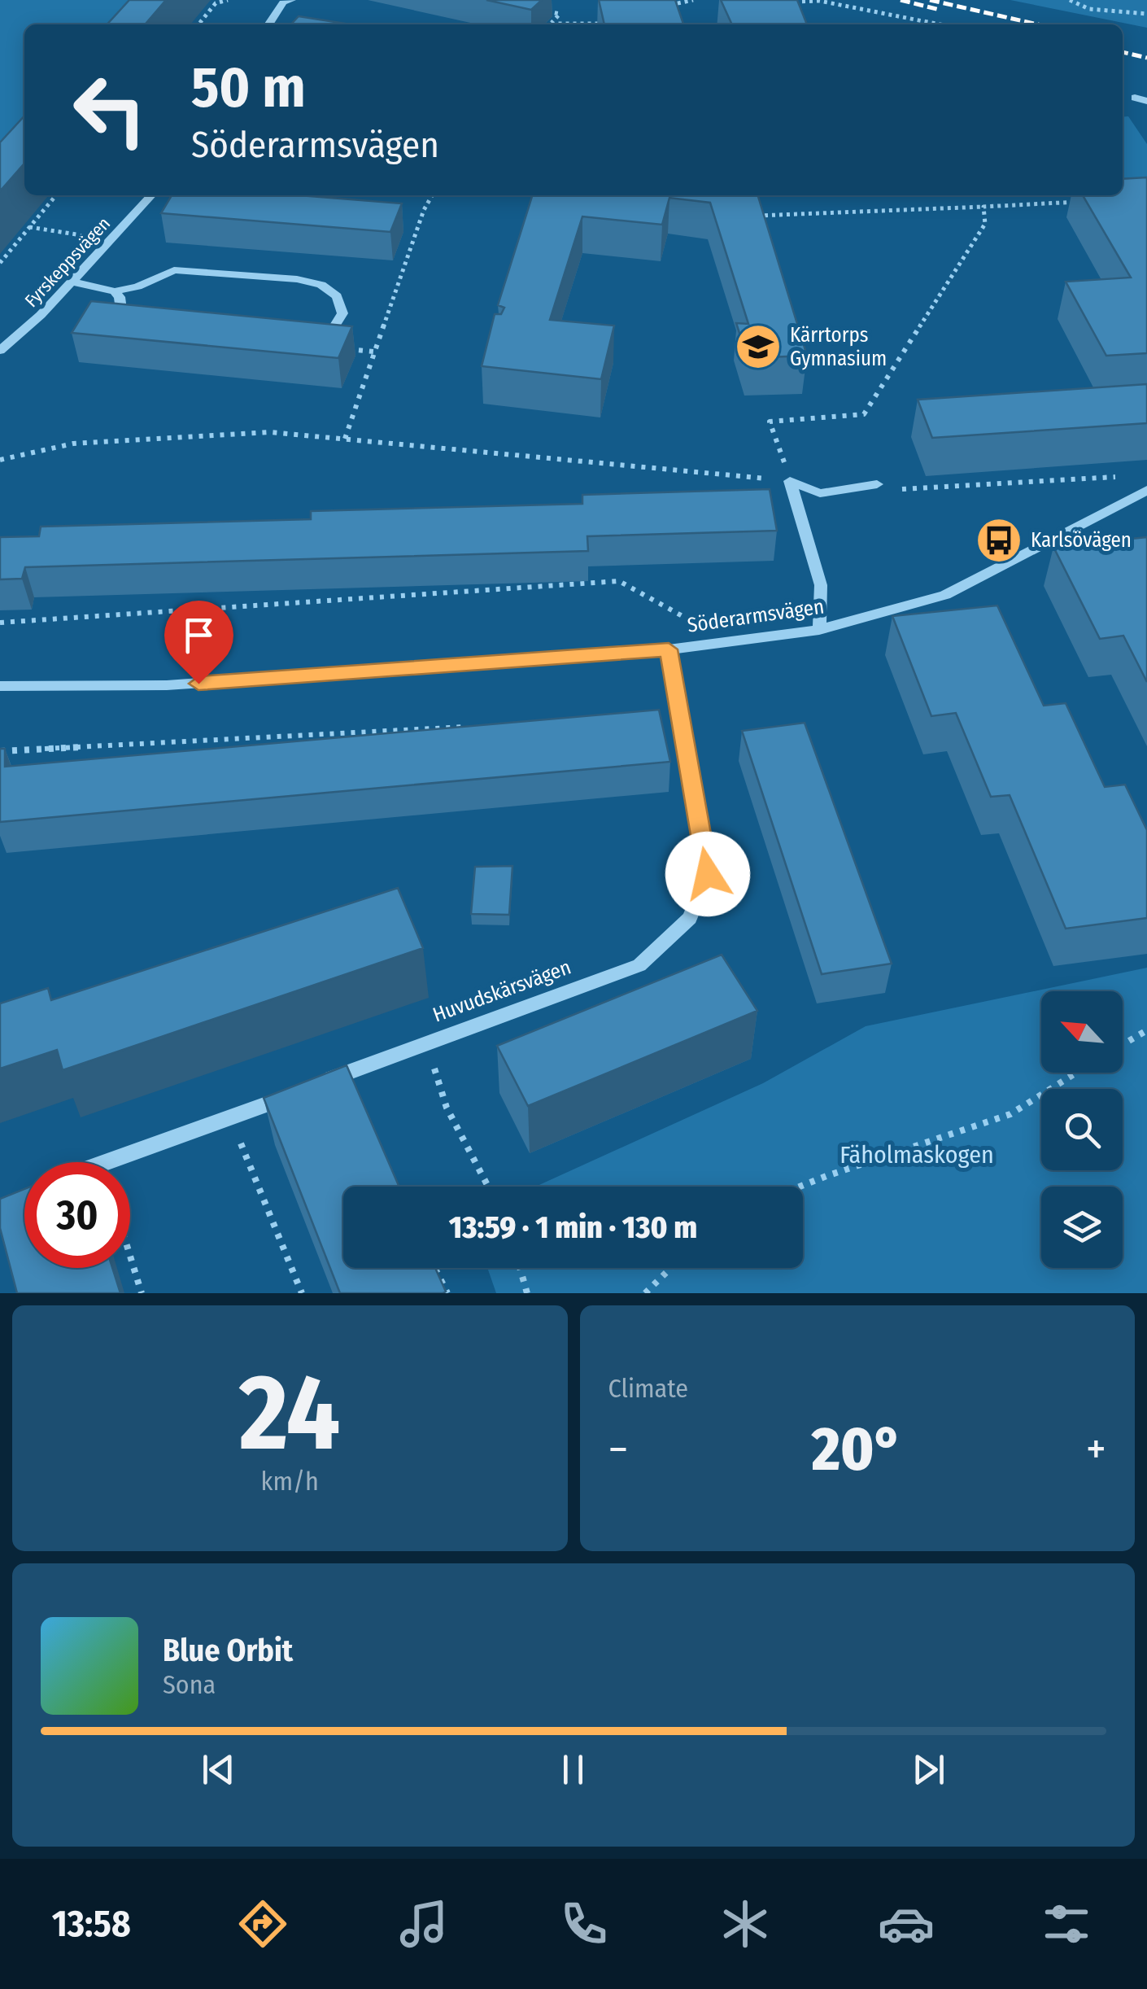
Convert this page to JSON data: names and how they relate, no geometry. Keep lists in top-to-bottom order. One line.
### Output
{"streets":{"street":["Fyrskeppsvägen","Söderarmsvägen","Huvudskärsvägen"]},"crossings":[["Söderarmsvägen","Huvudskärsvägen"]],"parks":["Fäholmaskogen"],"places":{"school or university":["Kärrtorps Gymnasium"],"bus stop":["Karlsövägen"]},"north":"top left","page":{"turn":["50 m","Söderarmsvägen"],"limit":"30","trip":"13:59 · 1 min · 130 m","tile":[["24","km/h"],"Climate"],"heat":["−","20°","+"],"song":["Blue Orbit","Sona"],"tabs":"13:58"}}
